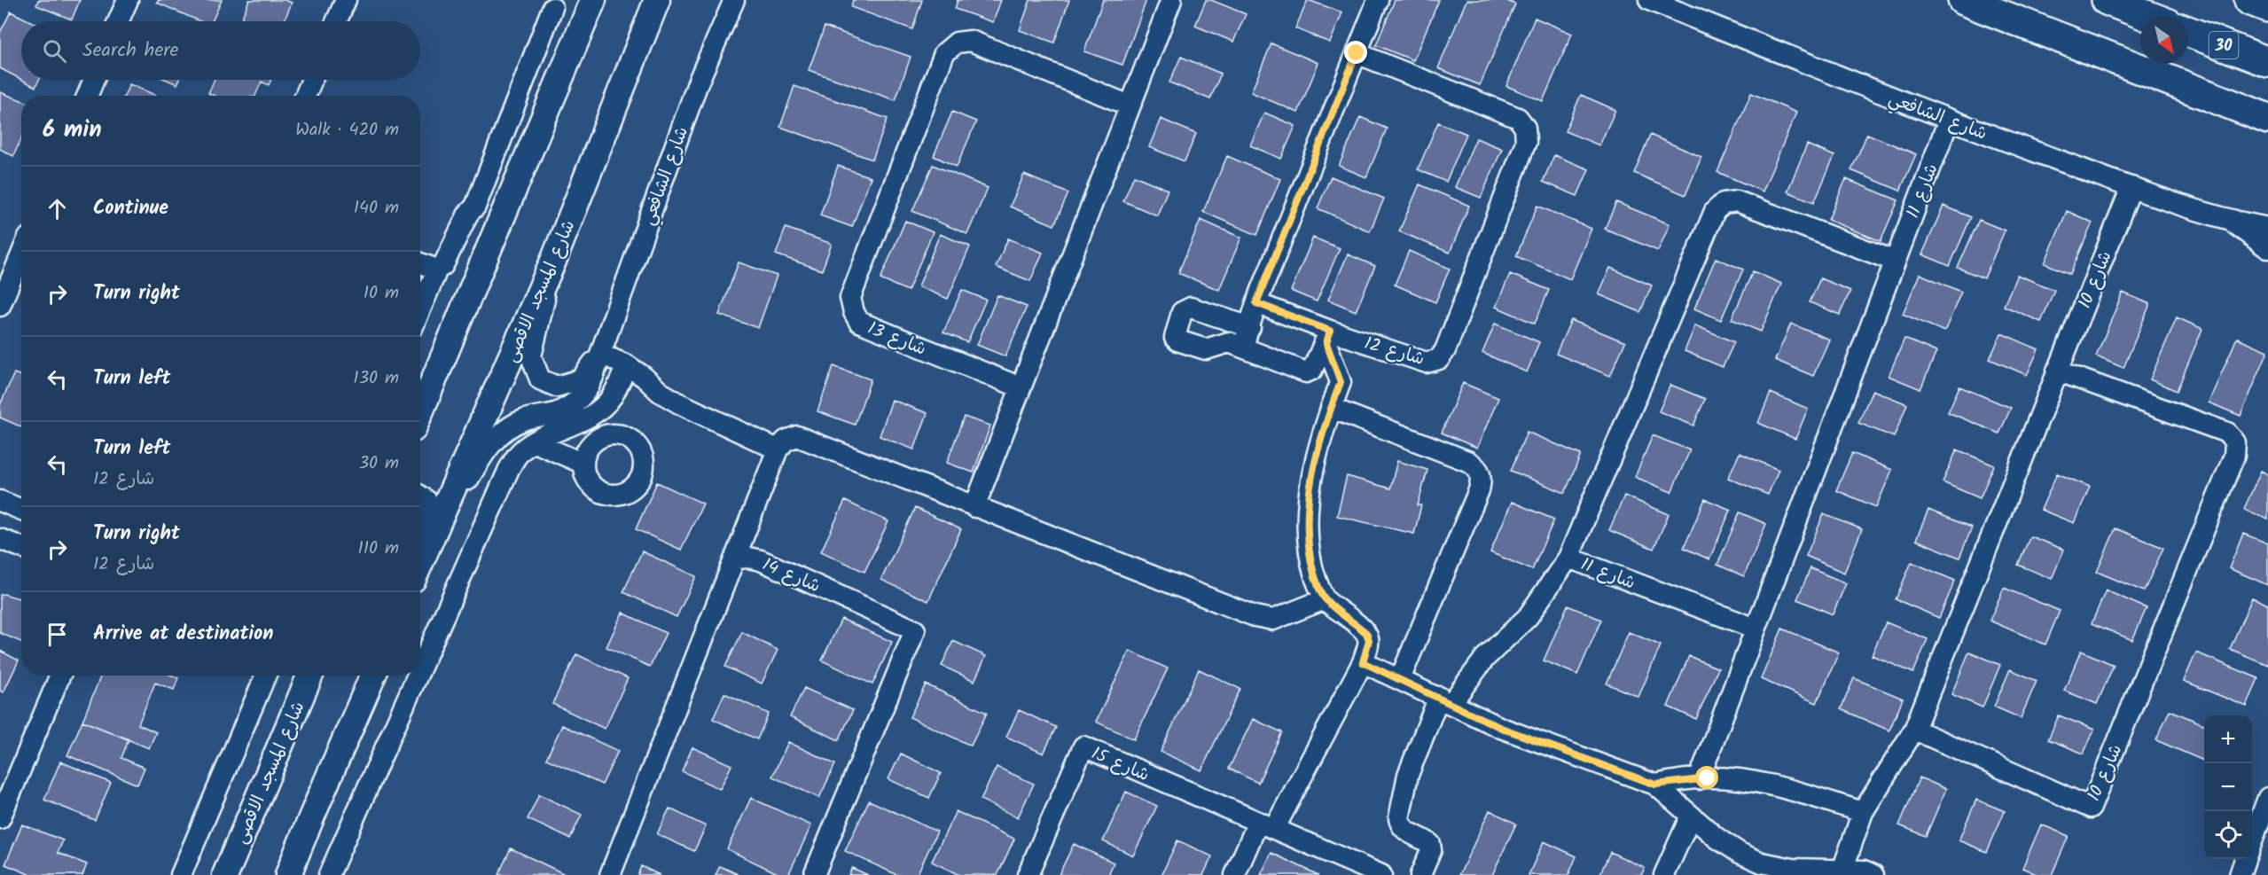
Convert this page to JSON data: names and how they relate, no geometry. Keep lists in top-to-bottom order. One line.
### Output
{"streets":{"highway":["30"],"main road":["شارع المسجد الاقصى"],"street":["شارع الشافعي","شارع 11","شارع 10","شارع 13","شارع 12","شارع 14","شارع 15"]},"crossings":[["شارع الشافعي","شارع 11"],["شارع الشافعي","شارع 10"],["شارع الشافعي","شارع المسجد الاقصى"]],"north":"bottom right","page":{"search":"Search here","heading":["6 min","Walk · 420 m"],"list":[["Continue","140 m"],["Turn right","10 m"],["Turn left","130 m"],["Turn left","شارع 12","30 m"],["Turn right","شارع 12","110 m"],"Arrive at destination"],"map_buttons":["+","−"]}}
